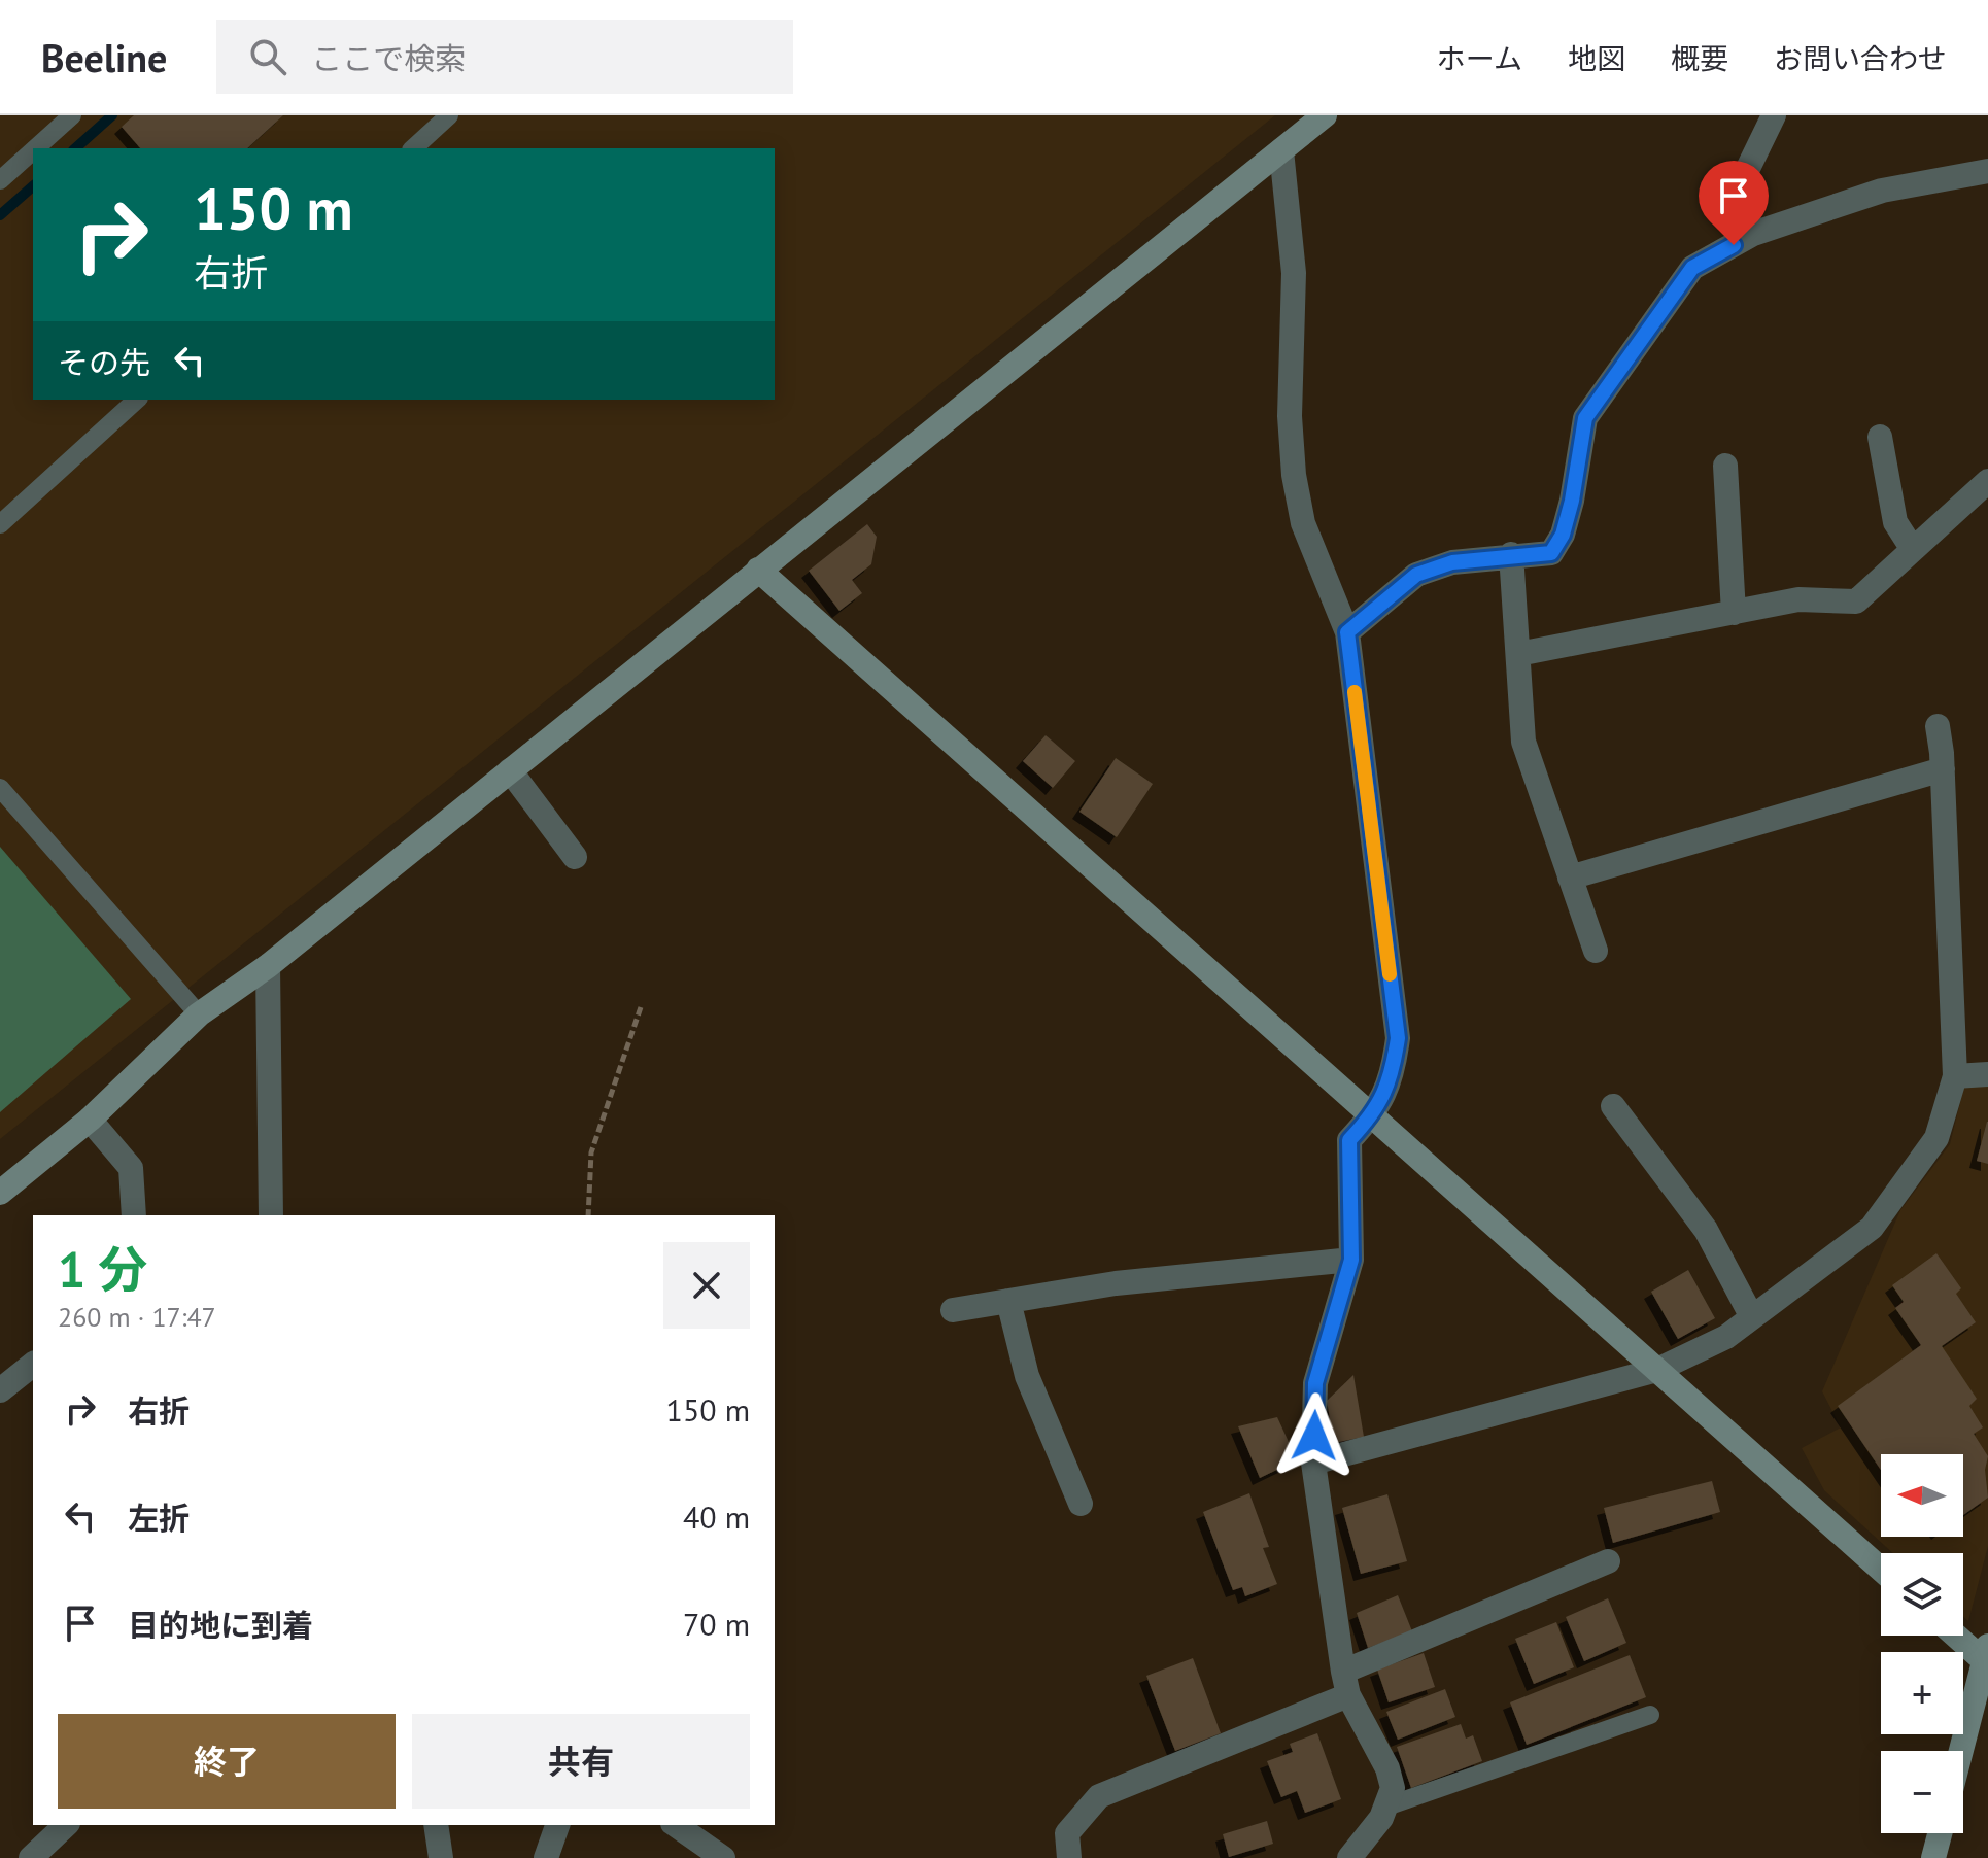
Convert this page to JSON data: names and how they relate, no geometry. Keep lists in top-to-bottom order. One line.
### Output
{"north":"left","page":{"header":"Beeline","search":"ここで検索","nav":["ホーム","地図","概要","お問い合わせ"],"turn":["150 m","右折"],"then":"その先","heading":["1 分","260 m · 17:47"],"list":[{"name":"右折","value":"150 m"},{"name":"左折","value":"40 m"},{"name":"目的地に到着","value":"70 m"}],"map_buttons":["+","−"],"buttons":["終了","共有"]}}
